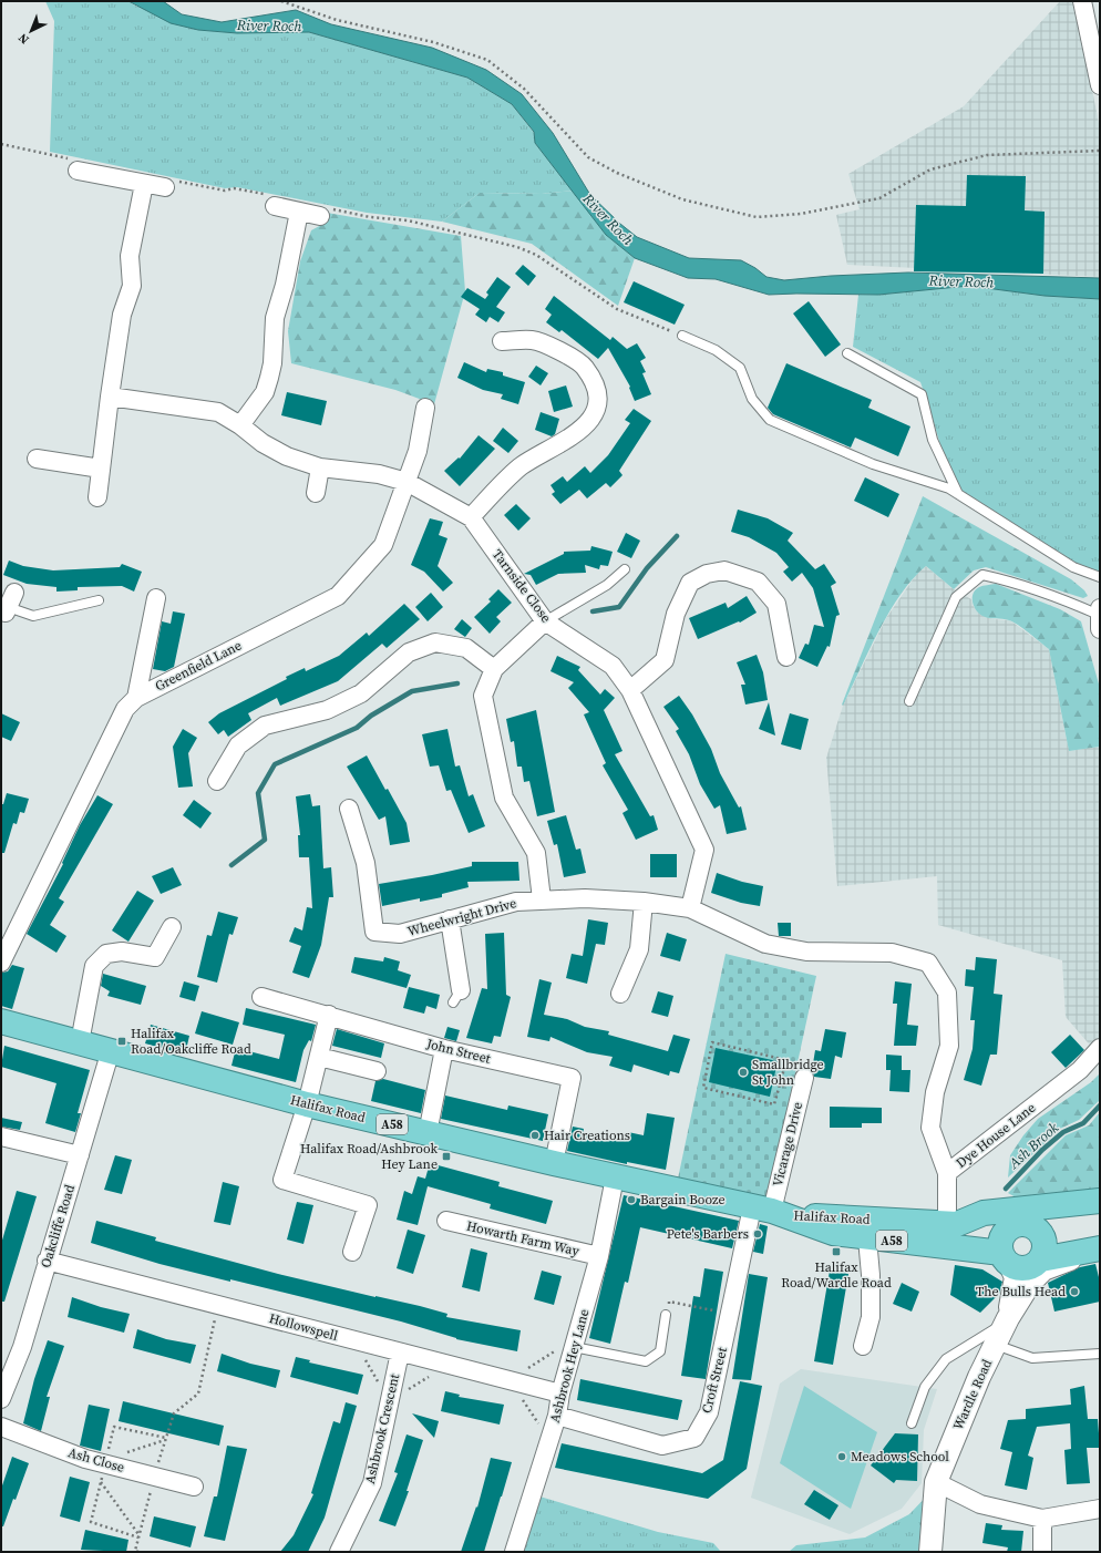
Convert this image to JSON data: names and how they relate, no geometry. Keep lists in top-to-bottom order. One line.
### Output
{"streets":{"highway":["Halifax Road","A58"],"street":["Tarnside Close","Greenfield Lane","Wheelwright Drive","John Street","Dye House Lane","Vicarage Drive","Oakcliffe Road","Howarth Farm Way","Hollowspell","Ashbrook Hey Lane","Croft Street","Wardle Road","Ashbrook Crescent","Ash Close"]},"crossings":[["Tarnside Close","Wheelwright Drive"],["Wheelwright Drive","Dye House Lane"],["John Street","Halifax Road"],["Halifax Road","Dye House Lane"],["Halifax Road","Vicarage Drive"],["Halifax Road","Oakcliffe Road"],["Halifax Road","Ashbrook Hey Lane"],["Halifax Road","Croft Street"],["Halifax Road","Wardle Road"],["Vicarage Drive","Croft Street"],["Oakcliffe Road","Hollowspell"],["Howarth Farm Way","Ashbrook Hey Lane"],["Hollowspell","Ashbrook Hey Lane"],["Hollowspell","Ashbrook Crescent"],["Ashbrook Hey Lane","Croft Street"]],"water":["River Roch","Ash Brook"],"places":{"transit":["Halifax Road/Oakcliffe Road","Halifax Road/Ashbrook Hey Lane","Halifax Road/Wardle Road"],"other":["Smallbridge St John","Hair Creations","Bargain Booze","Pete's Barbers","The Bulls Head","Meadows School"]},"north":"bottom left"}
